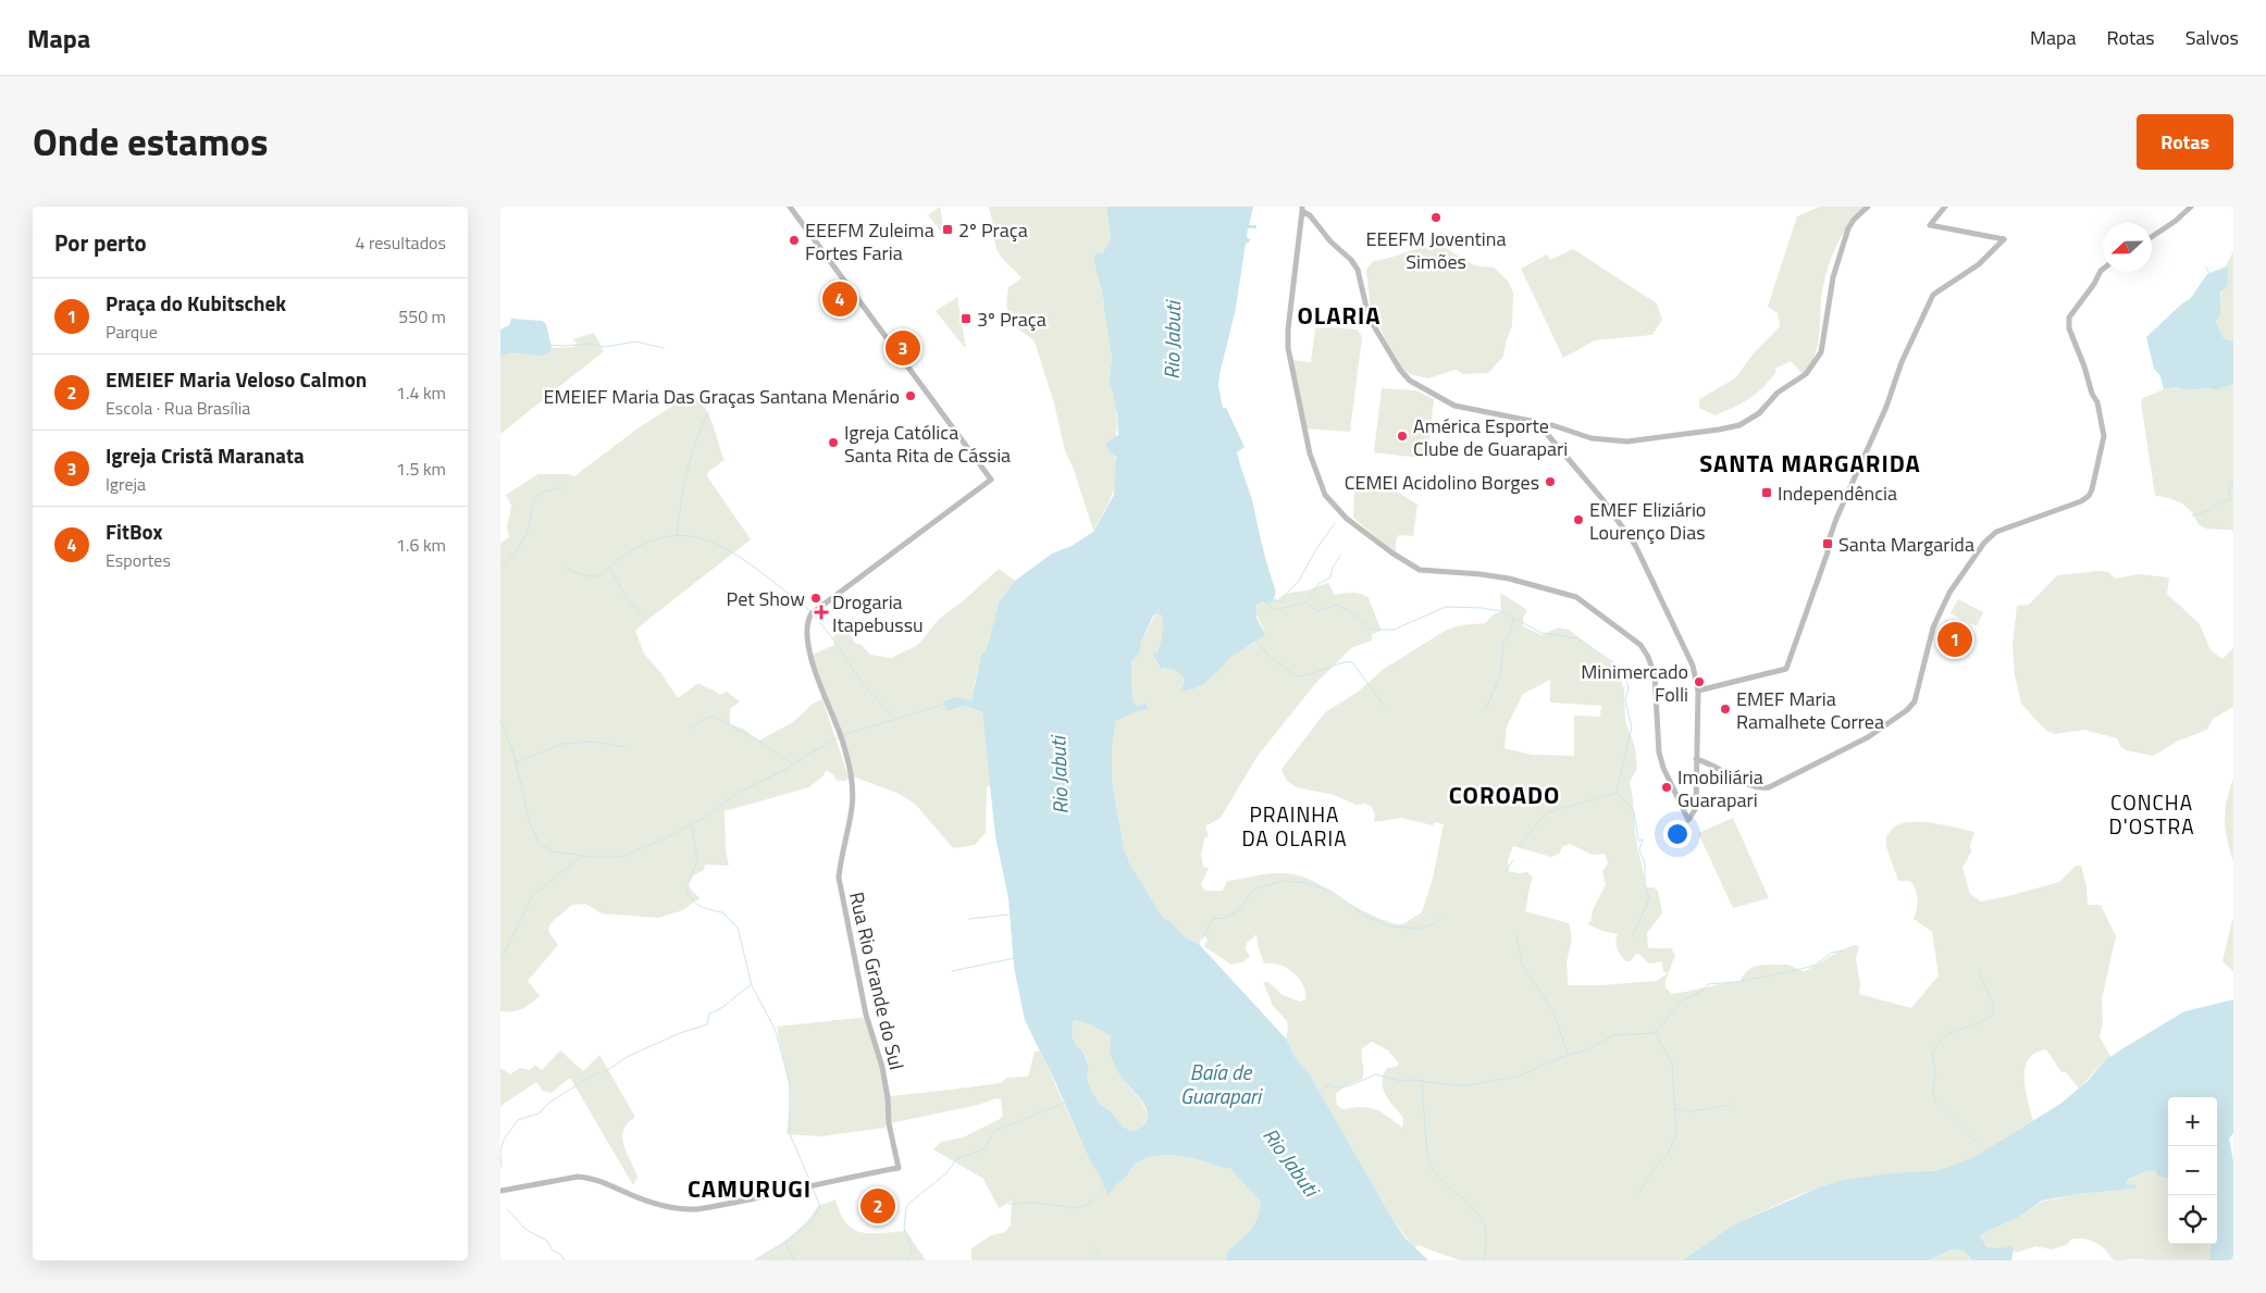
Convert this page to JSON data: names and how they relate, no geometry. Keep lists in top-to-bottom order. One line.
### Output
{"streets":{"street":["Rua Rio Grande do Sul"]},"districts":["OLARIA","SANTA MARGARIDA","COROADO","CONCHA D'OSTRA","PRAINHA DA OLARIA","CAMURUGI"],"water":["Rio Jabuti","Baía de Guarapari"],"places":{"other":["EEEFM Joventina Simões","EEEFM Zuleima Fortes Faria","EMEIEF Maria Das Graças Santana Menário","América Esporte Clube de Guarapari","Igreja Católica Santa Rita de Cássia","CEMEI Acidolino Borges","EMEF Eliziário Lourenço Dias","Pet Show","Minimercado Folli","EMEF Maria Ramalhete Correa","Imobiliária Guarapari"],"transit":["2º Praça","3º Praça","Independência","Santa Margarida"],"health":["Drogaria Itapebussu"]},"north":"left","page":{"header":"Mapa","nav":["Mapa","Rotas","Salvos"],"title":"Onde estamos","buttons":"Rotas","heading":["Por perto","4 resultados"],"list":[{"mark":"1","name":"Praça do Kubitschek","note":"Parque","value":"550 m"},{"mark":"2","name":"EMEIEF Maria Veloso Calmon","note":"Escola · Rua Brasília","value":"1.4 km"},{"mark":"3","name":"Igreja Cristã Maranata","note":"Igreja","value":"1.5 km"},{"mark":"4","name":"FitBox","note":"Esportes","value":"1.6 km"}],"pins":["4","3","1","2"],"map_buttons":["+","−"]}}
